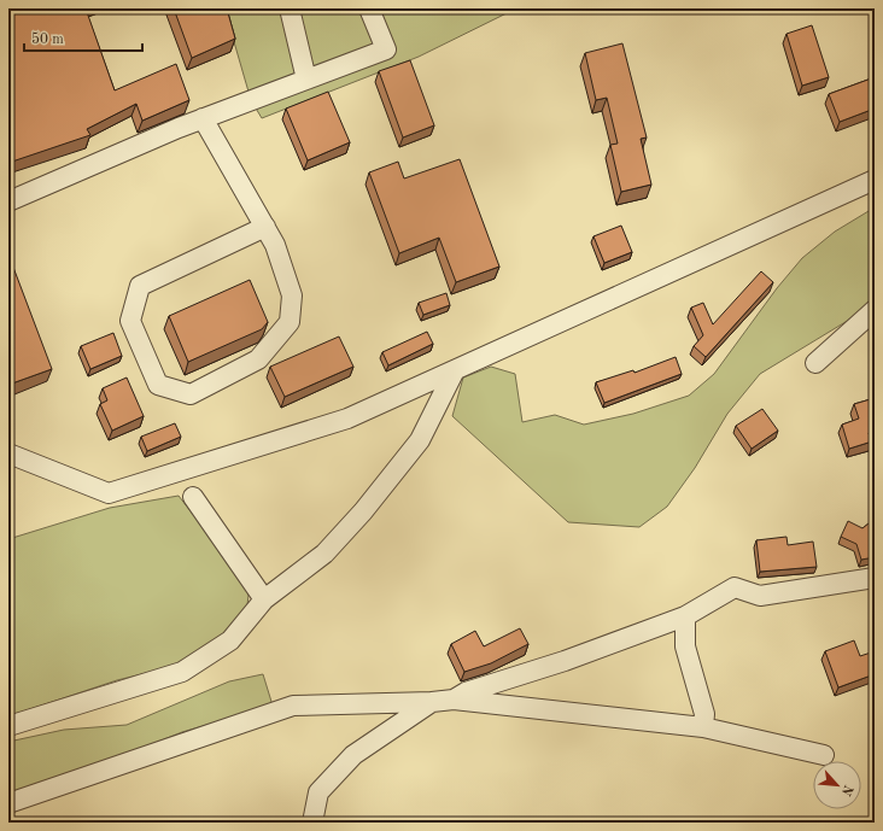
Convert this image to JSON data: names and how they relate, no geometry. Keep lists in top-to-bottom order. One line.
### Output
{"scale_bar":"50 m","north":"bottom right"}
